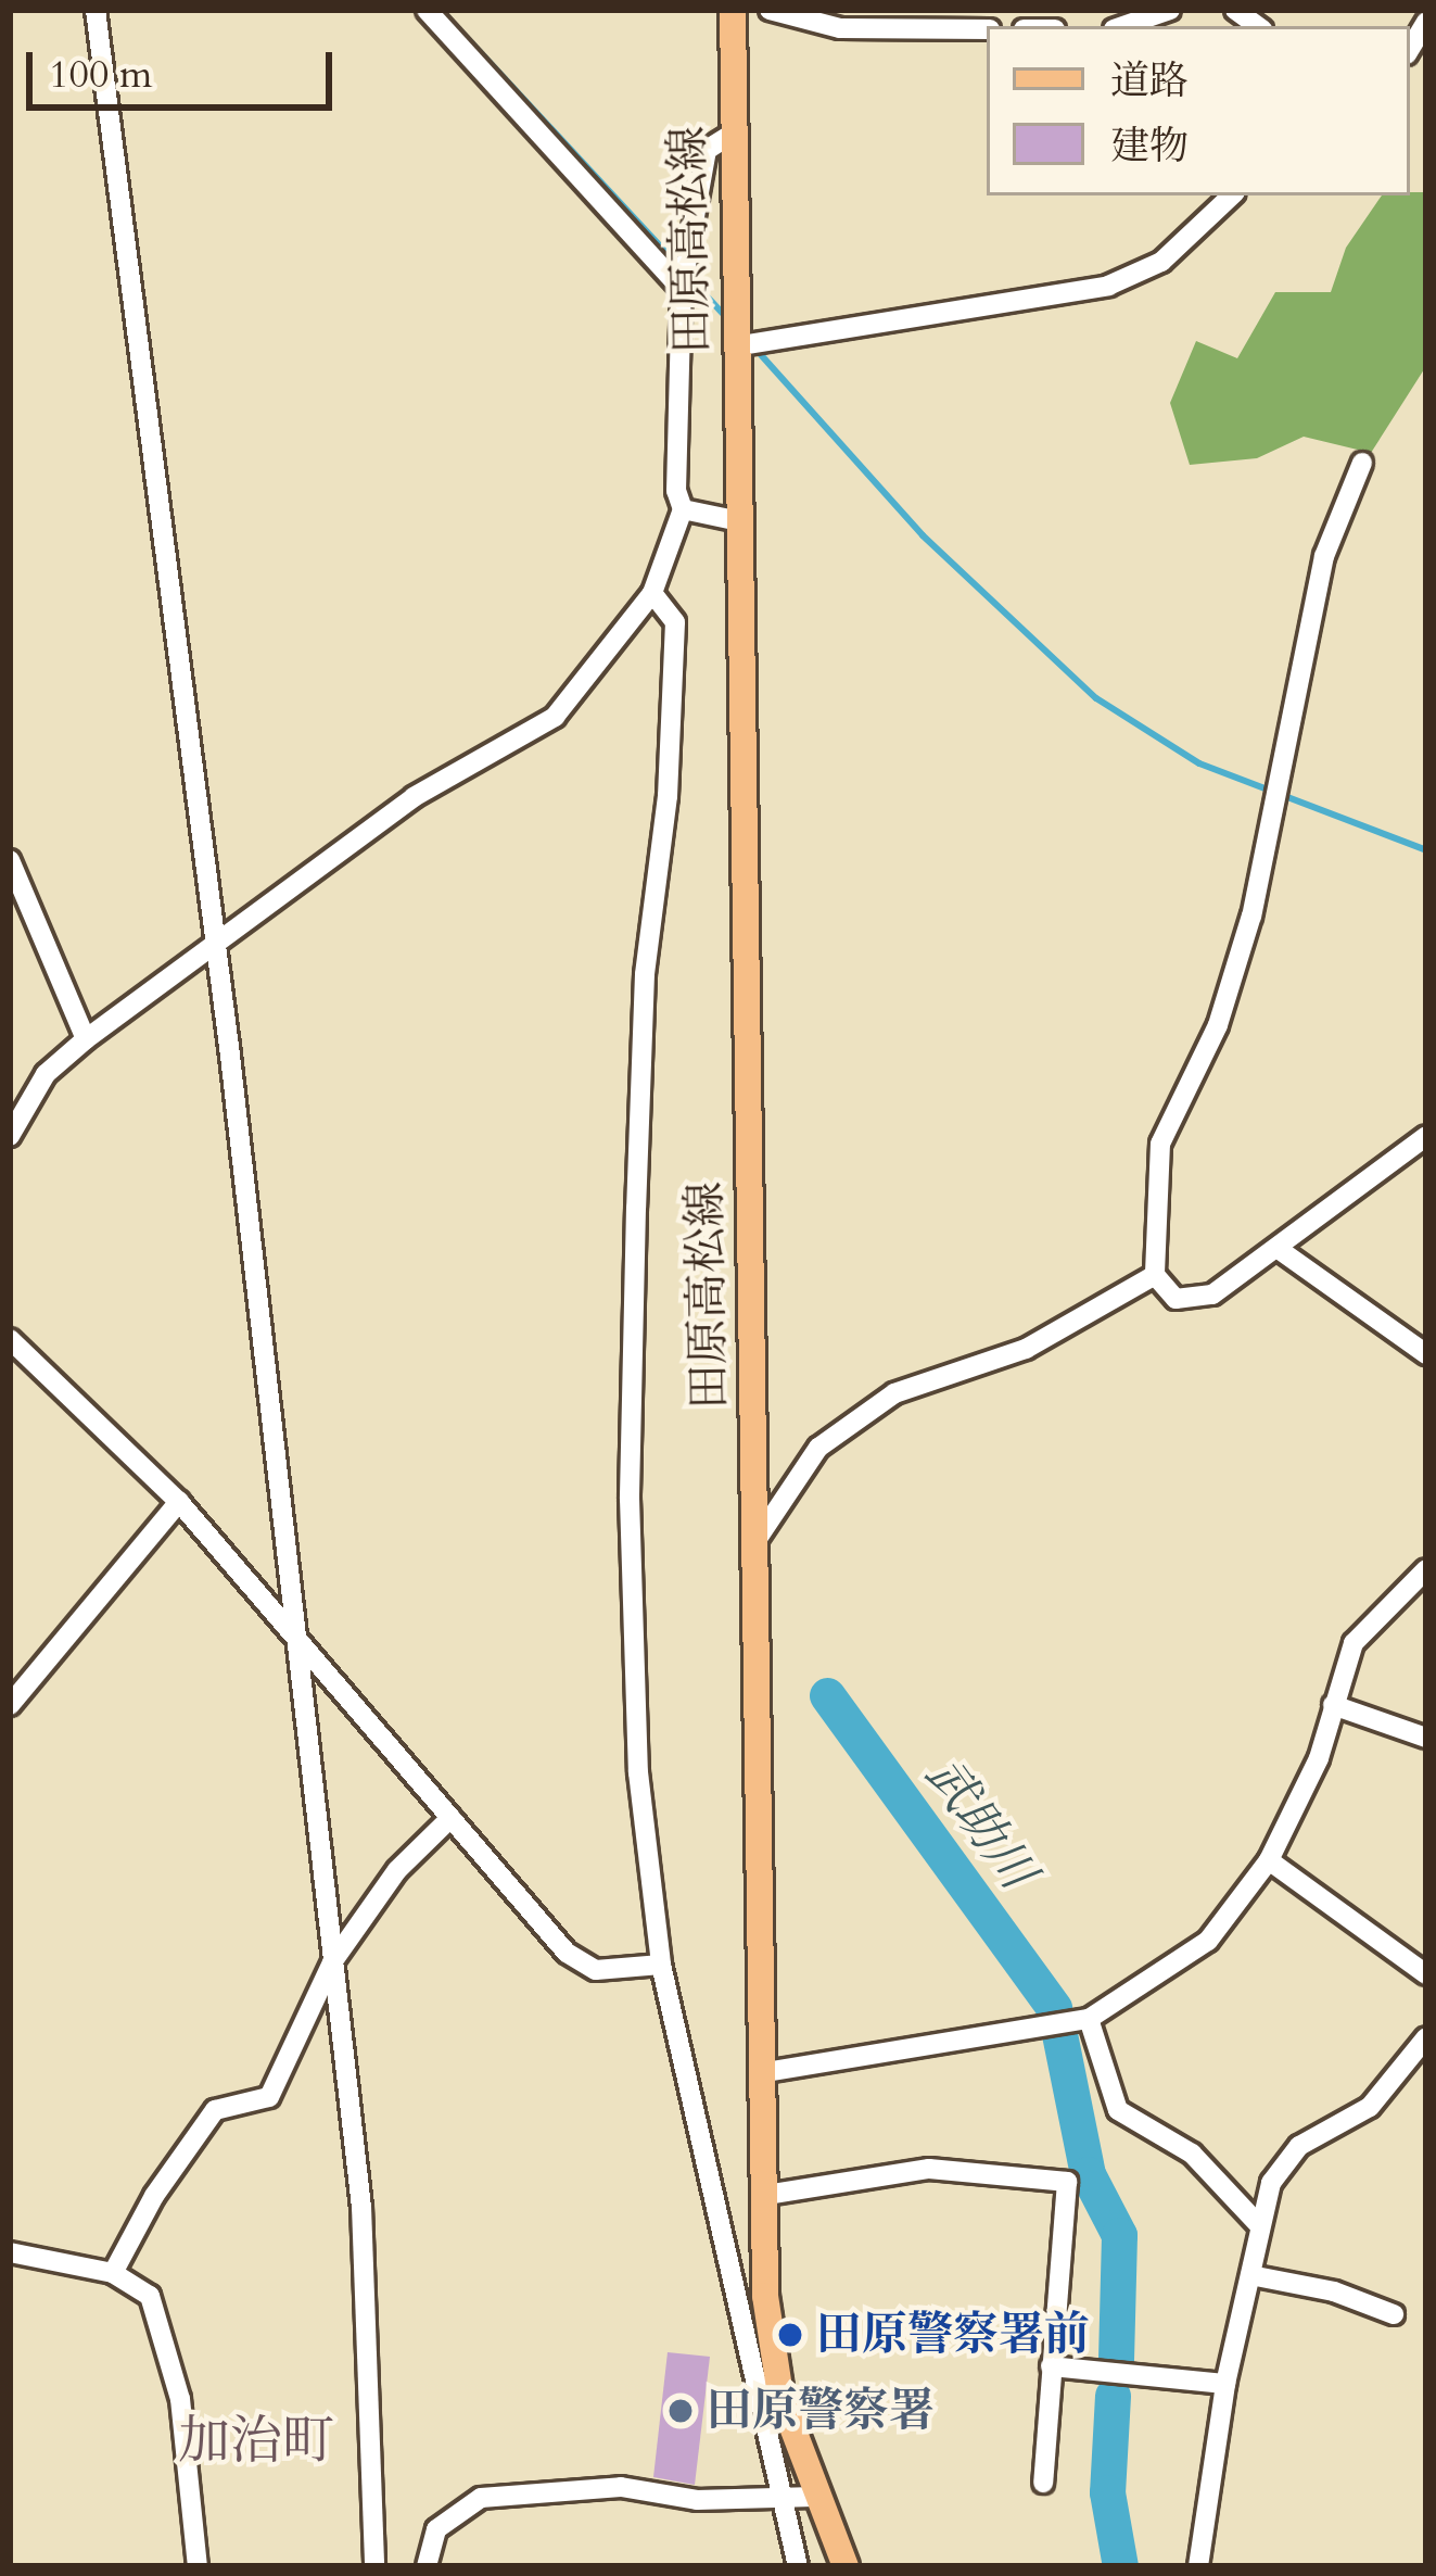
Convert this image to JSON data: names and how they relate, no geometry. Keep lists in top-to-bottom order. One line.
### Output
{"streets":{"main road":["田原高松線"]},"districts":["加治町"],"water":["武助川"],"places":["田原警察署前","田原警察署"],"legend":["道路","建物"],"scale_bar":"100 m"}
